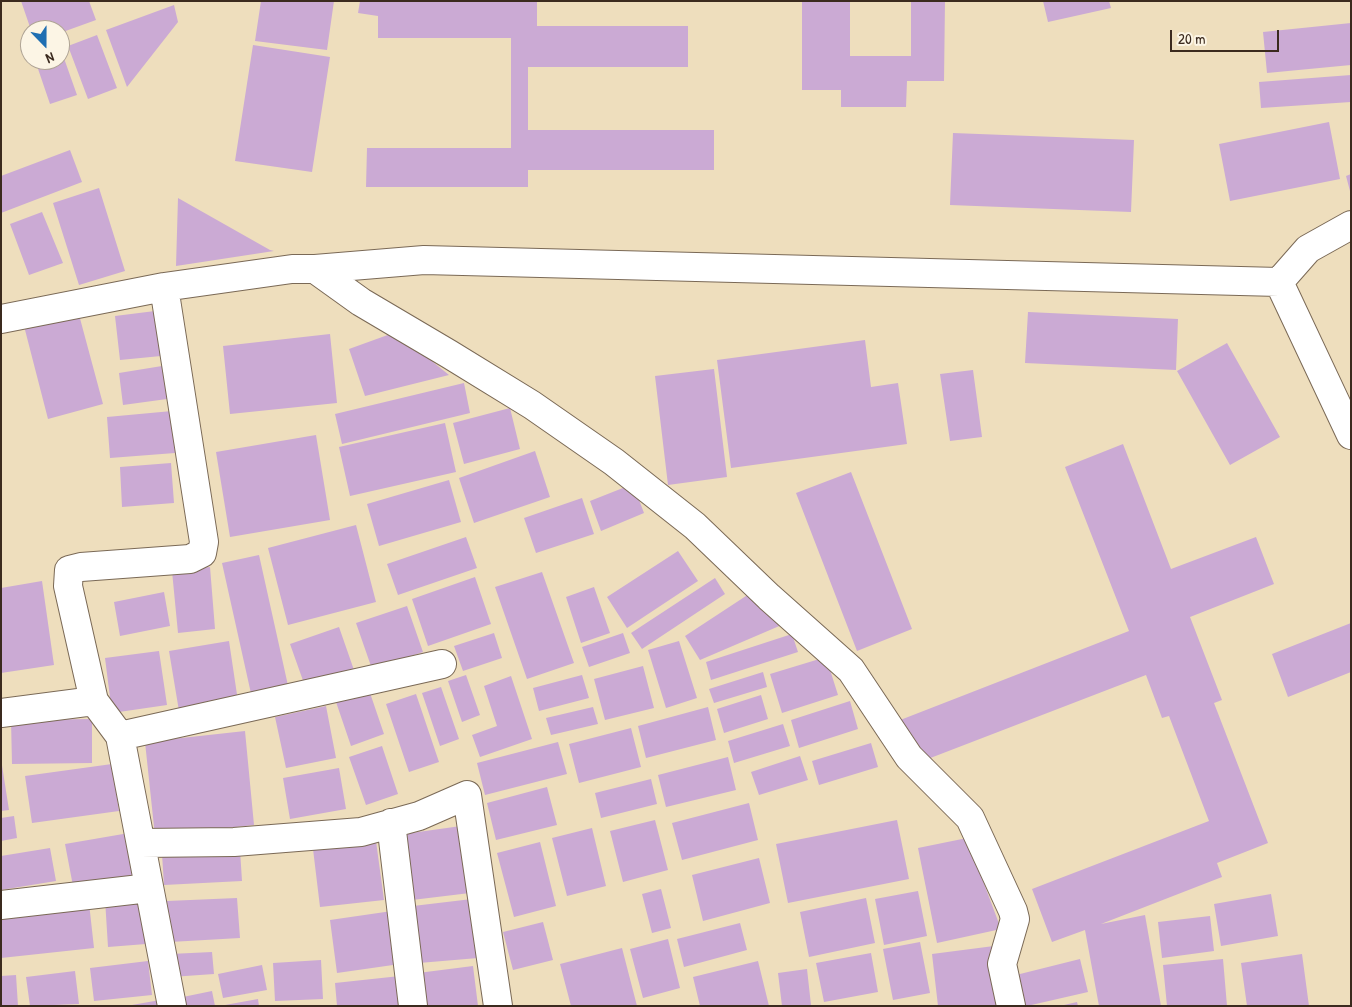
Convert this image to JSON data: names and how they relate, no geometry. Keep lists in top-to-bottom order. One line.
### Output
{"scale_bar":"20 m","north":"bottom"}
